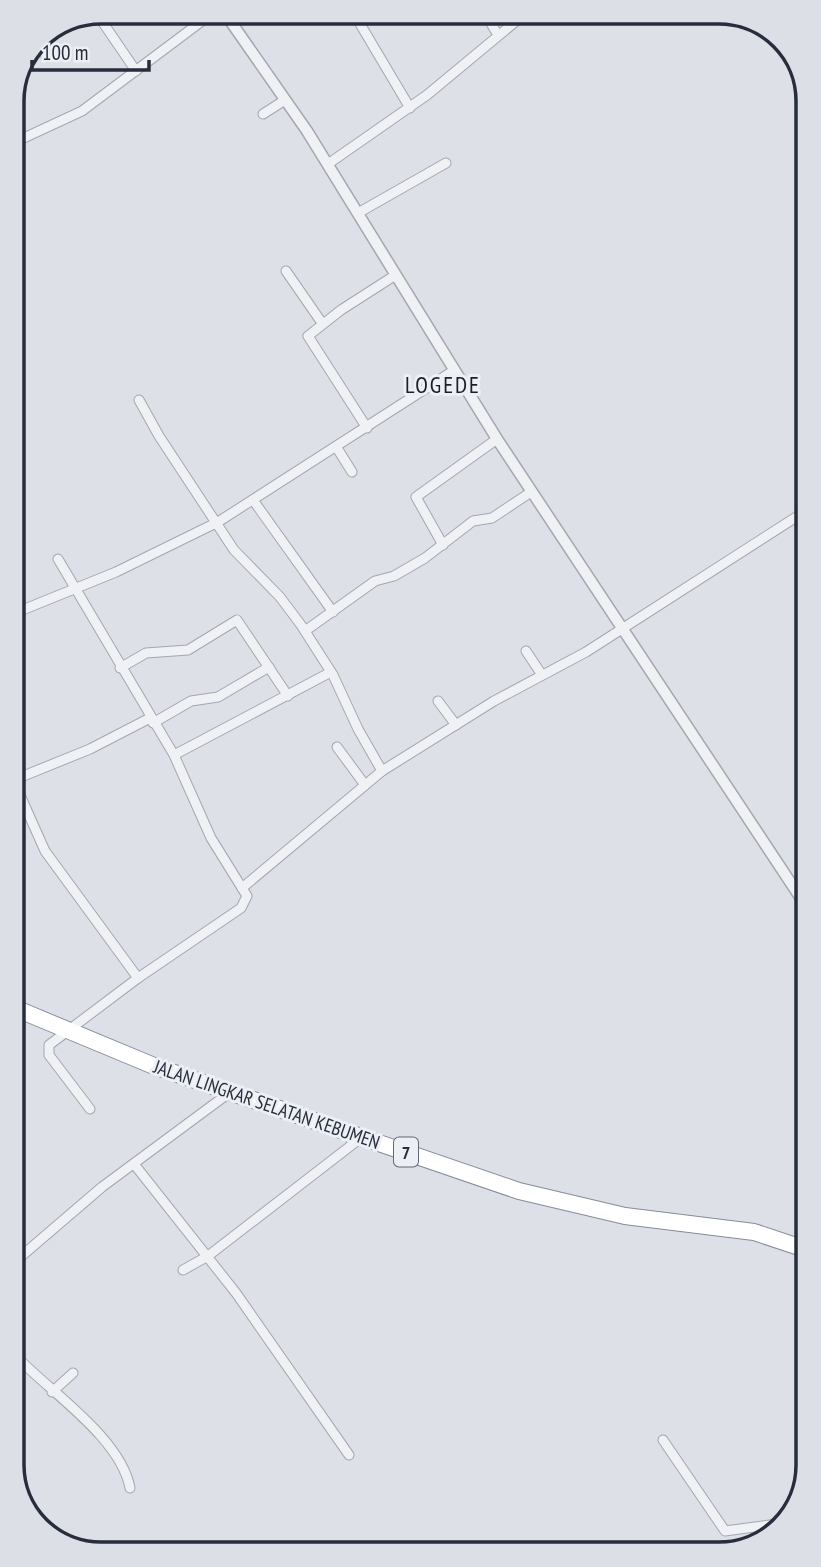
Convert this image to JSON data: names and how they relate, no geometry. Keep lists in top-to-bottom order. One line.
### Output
{"streets":{"highway":["JALAN LINGKAR SELATAN KEBUMEN","7"]},"districts":["LOGEDE"],"scale_bar":"100 m"}
